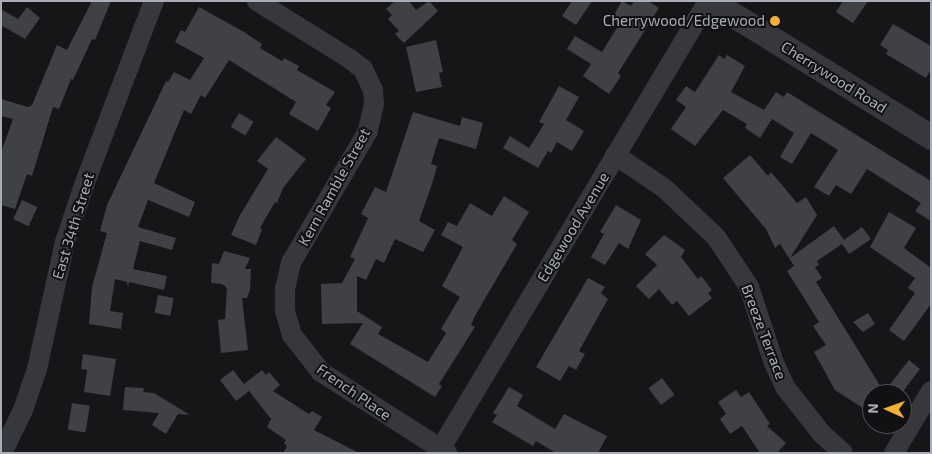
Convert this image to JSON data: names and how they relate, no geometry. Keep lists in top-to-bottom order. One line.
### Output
{"streets":{"street":["Cherrywood Road","Kern Ramble Street","East 34th Street","Edgewood Avenue","Breeze Terrace","French Place"]},"crossings":[["Cherrywood Road","Edgewood Avenue"],["Kern Ramble Street","French Place"],["Edgewood Avenue","Breeze Terrace"],["Edgewood Avenue","French Place"]],"places":["Cherrywood/Edgewood"],"north":"left"}
